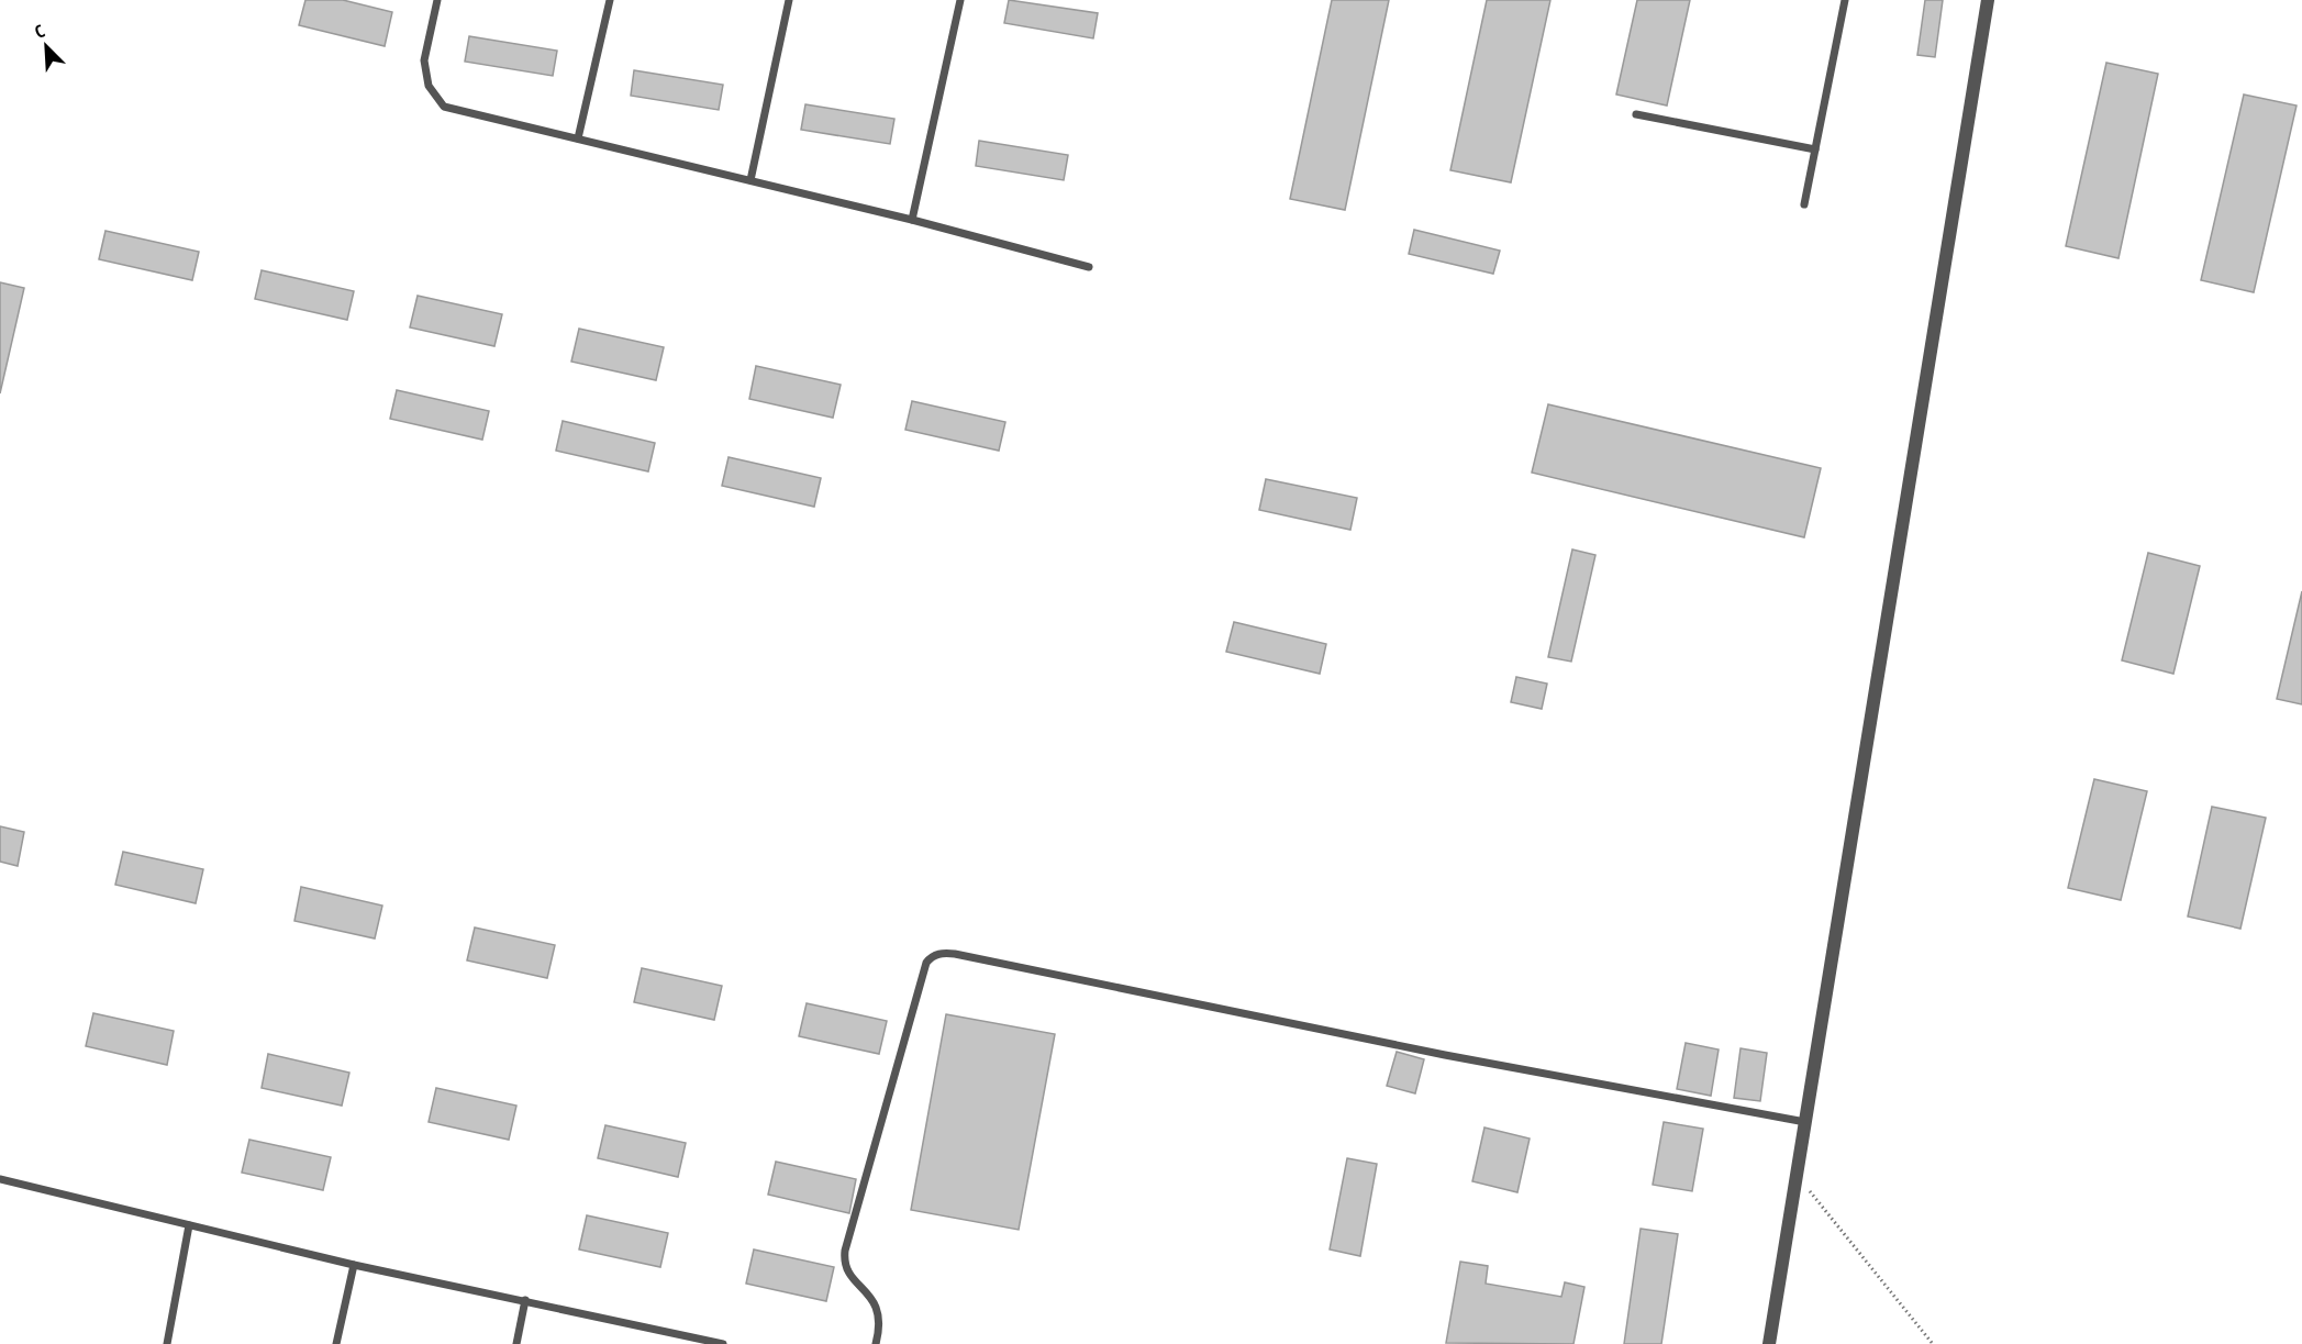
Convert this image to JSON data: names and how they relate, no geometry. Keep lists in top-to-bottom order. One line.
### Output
{"north":"top left"}
